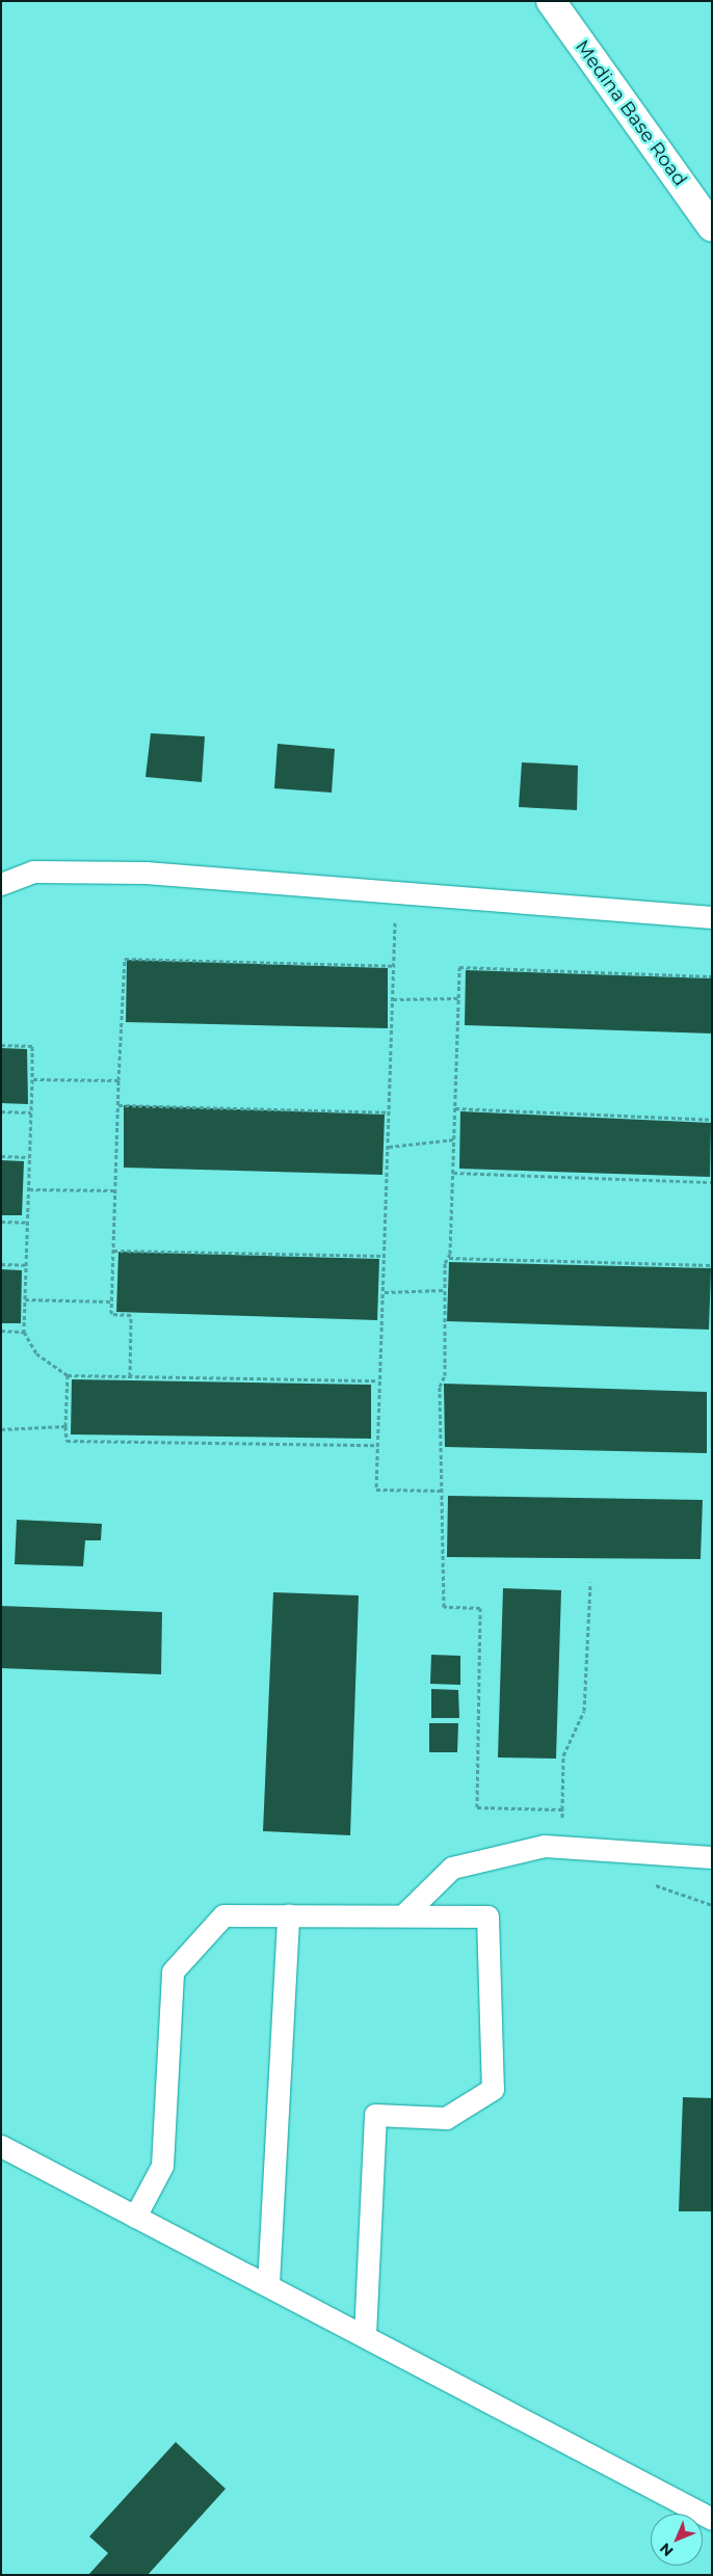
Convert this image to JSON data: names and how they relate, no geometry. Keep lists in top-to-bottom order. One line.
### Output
{"streets":{"street":["Medina Base Road"]},"north":"bottom left"}
